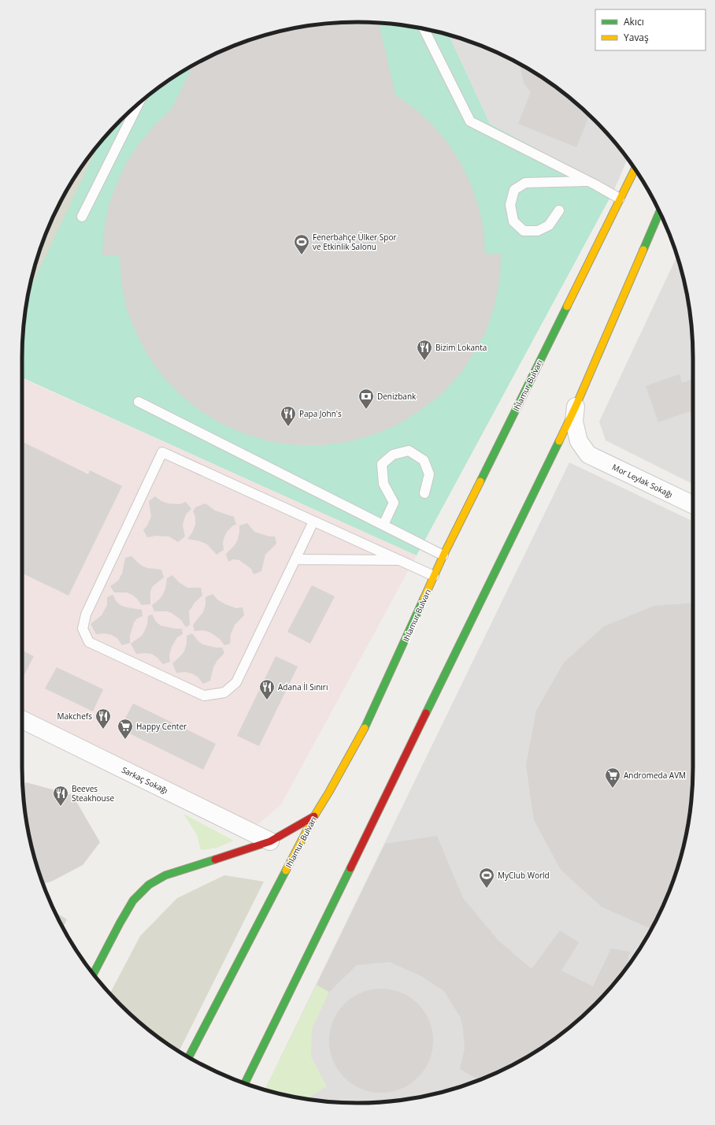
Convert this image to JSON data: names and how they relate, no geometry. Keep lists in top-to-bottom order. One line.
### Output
{"streets":{"main road":["Ihlamur Bulvarı"],"street":["Mor Leylak Sokağı","Sarkaç Sokağı"]},"places":{"sports":["Fenerbahçe Ülker Spor ve Etkinlik Salonu","MyClub World"],"restaurant":["Bizim Lokanta","Papa John's","Adana İl Sınırı","Makchefs","Beeves Steakhouse"],"bank":["Denizbank"],"supermarket":["Happy Center","Andromeda AVM"]},"legend":["Akıcı","Yavaş"]}
